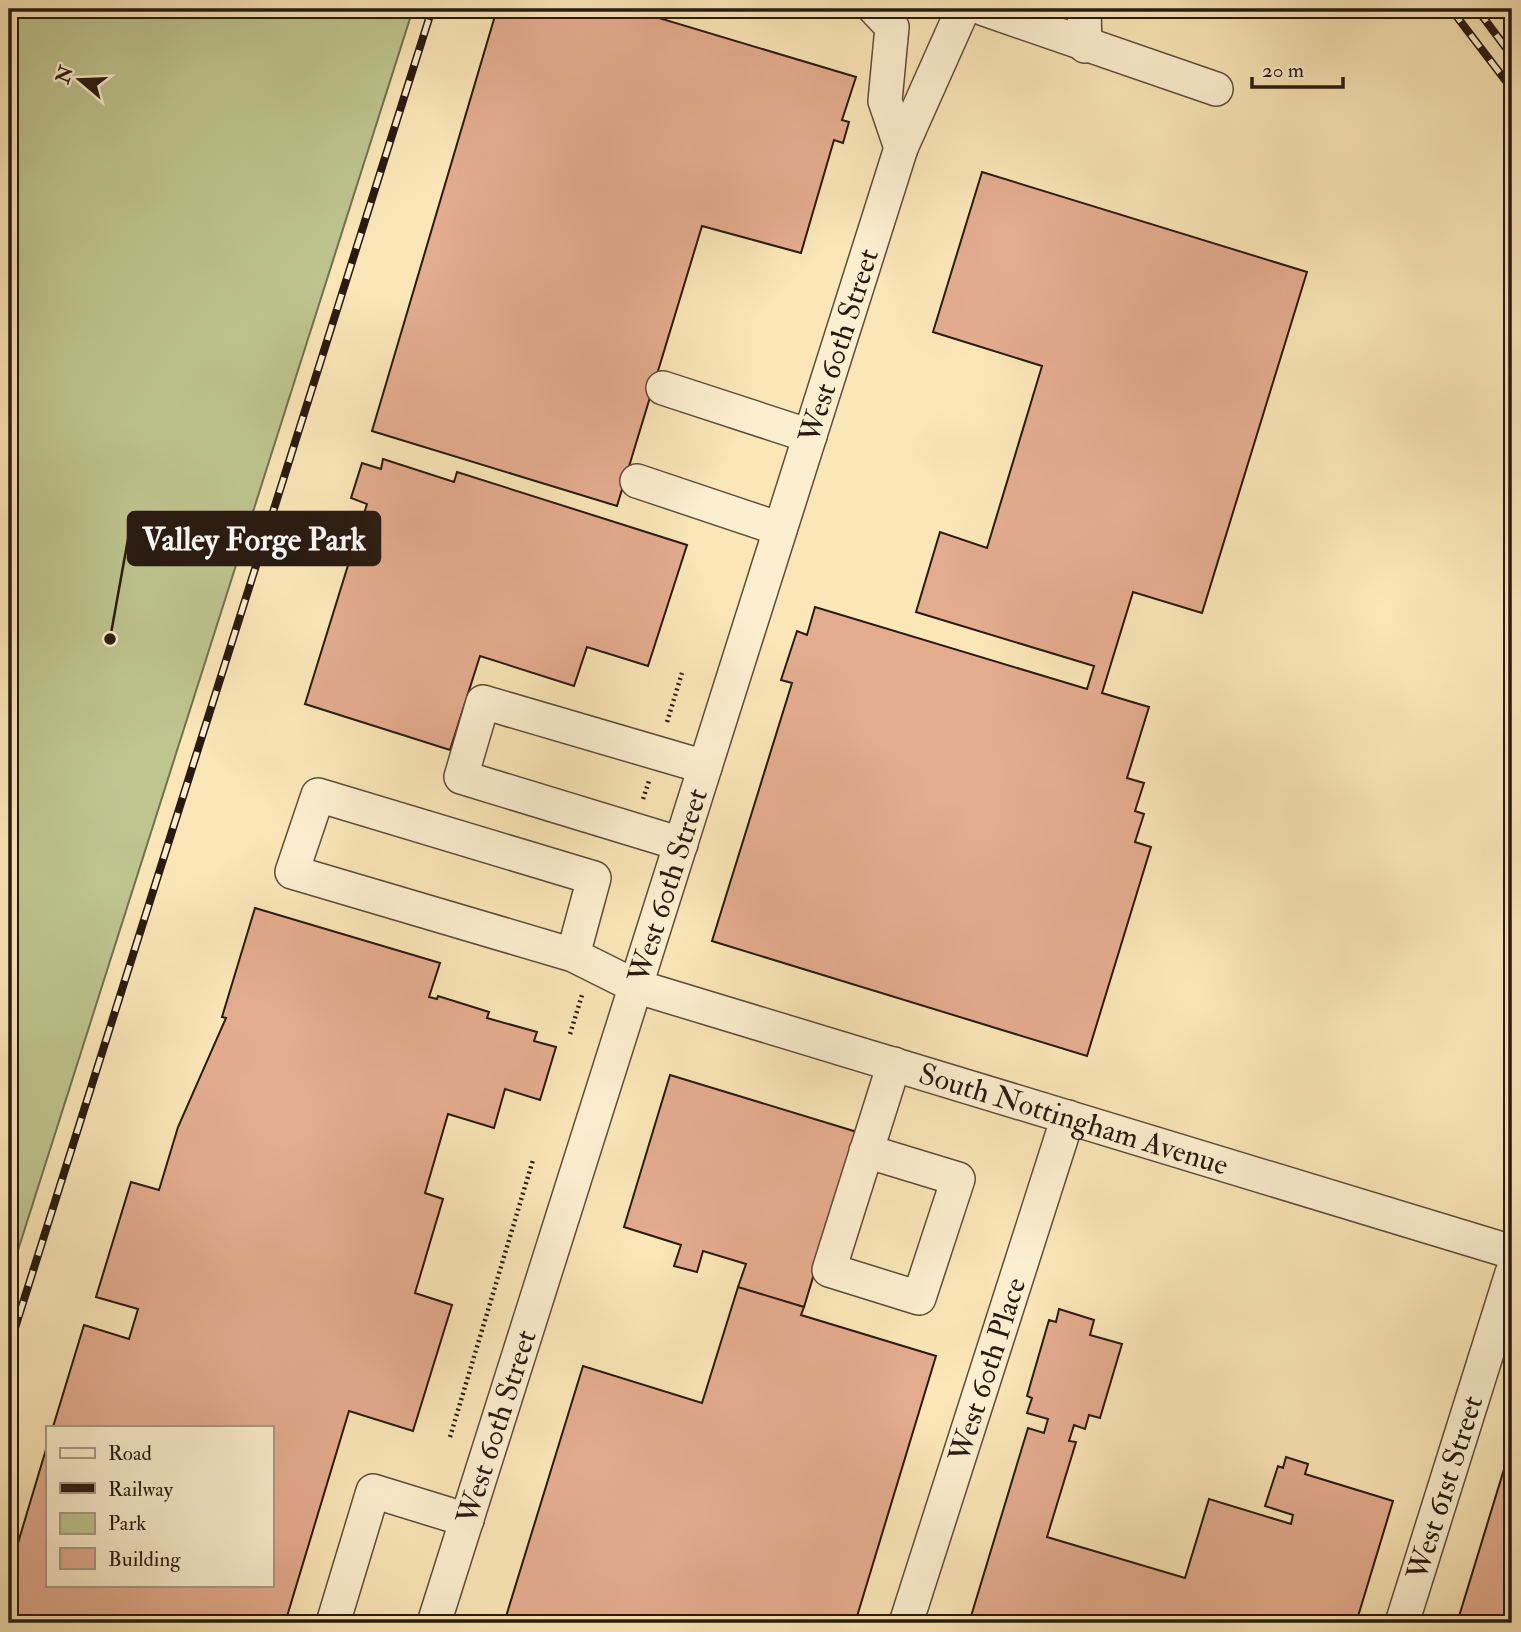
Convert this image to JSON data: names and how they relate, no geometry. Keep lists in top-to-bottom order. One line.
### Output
{"streets":{"street":["West 60th Street","South Nottingham Avenue","West 60th Place","West 61st Street"]},"crossings":[["West 60th Street","South Nottingham Avenue"],["South Nottingham Avenue","West 60th Place"]],"places":["Valley Forge Park"],"legend":["Road","Railway","Park","Building"],"scale_bar":"20 m","north":"left"}
